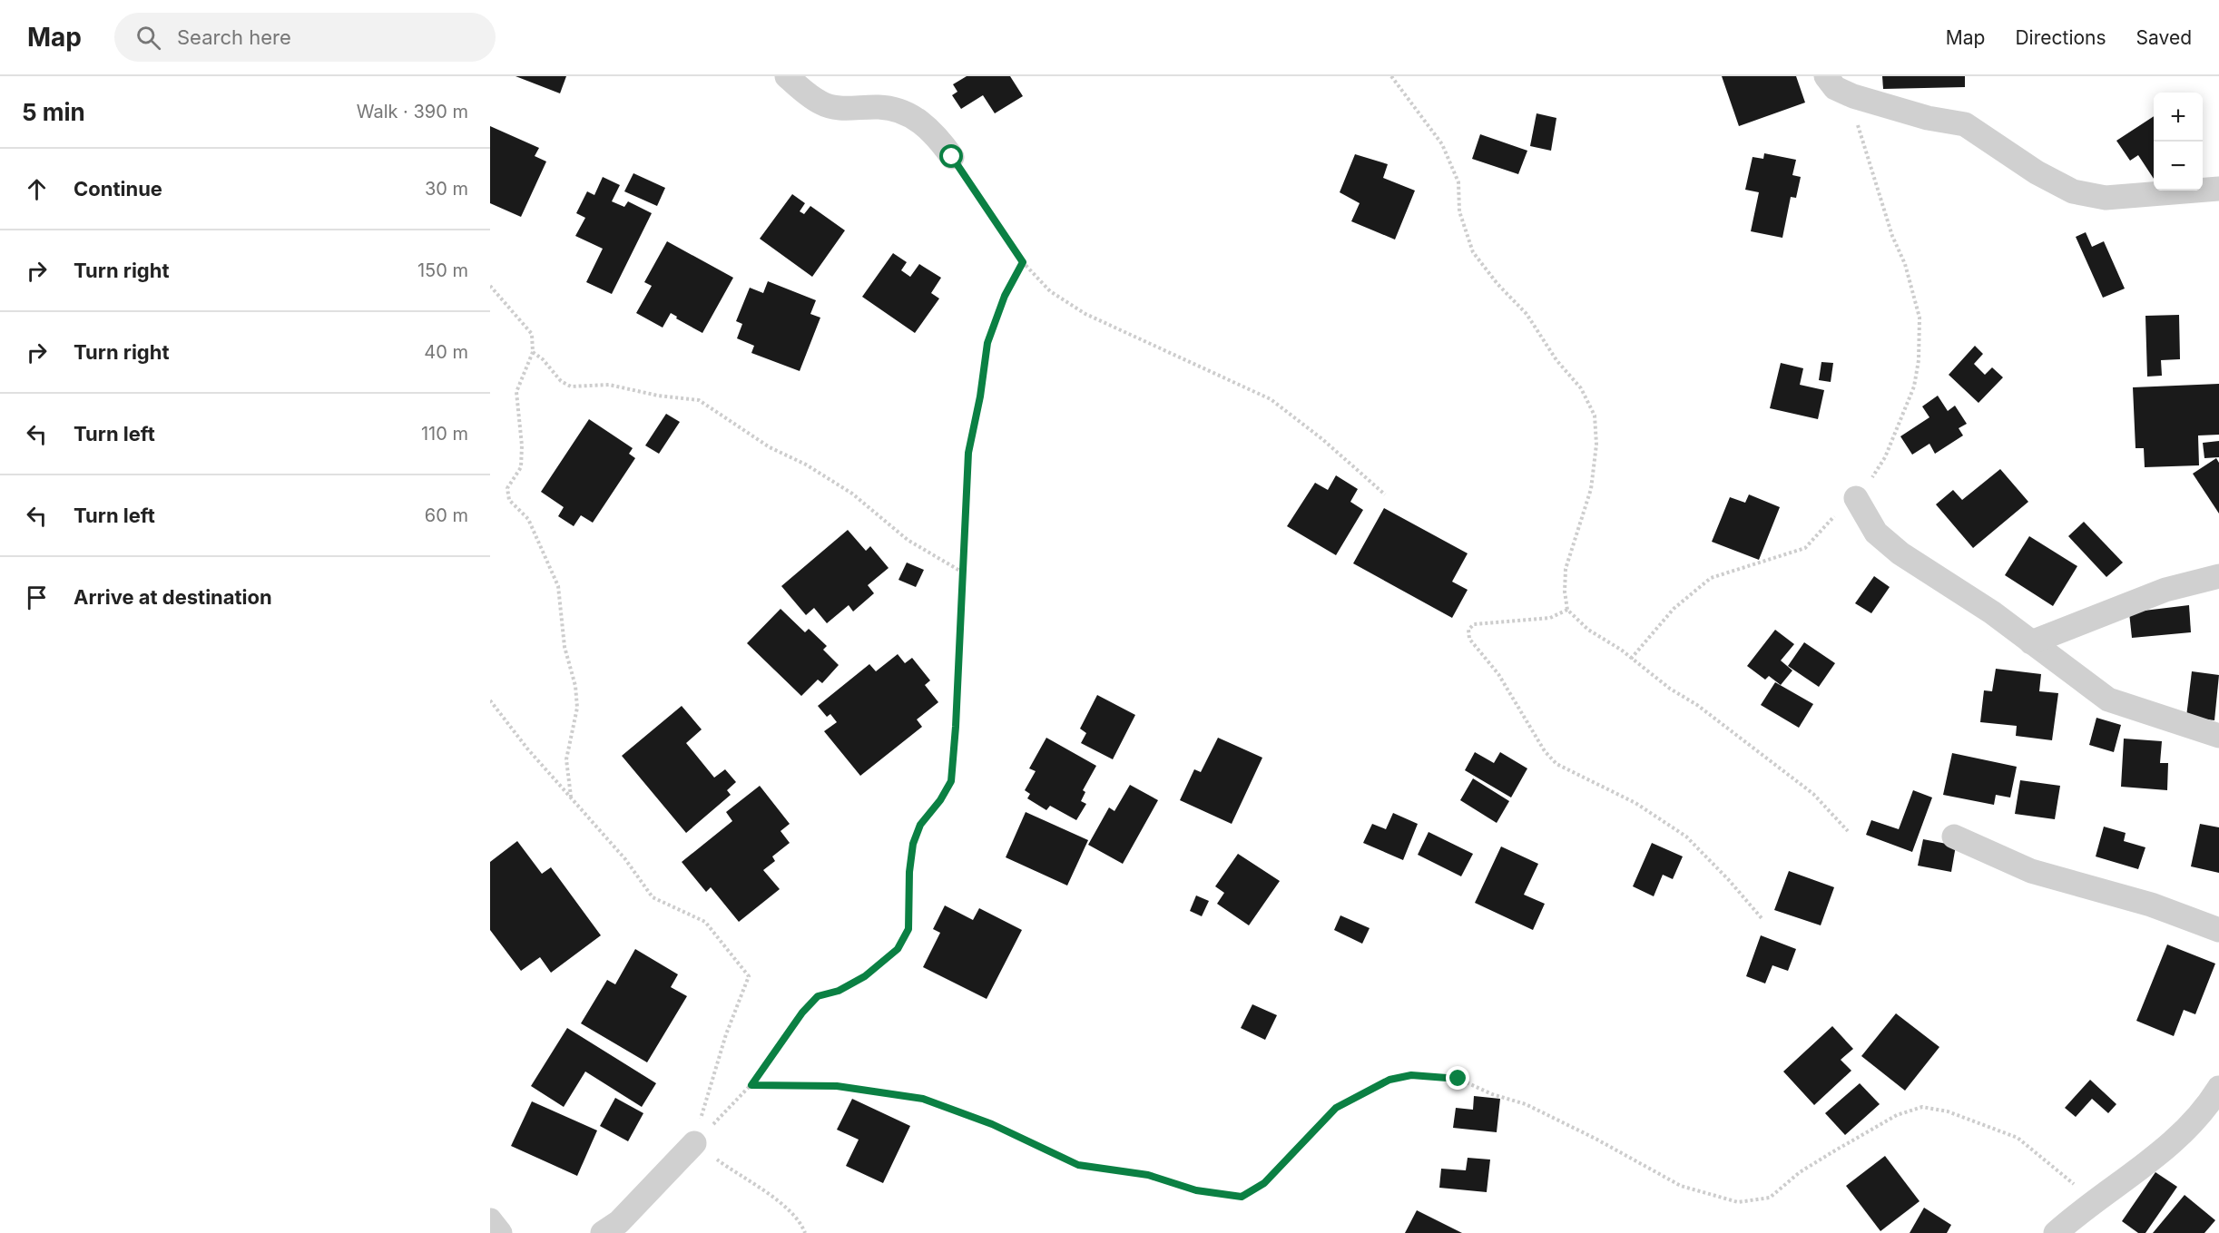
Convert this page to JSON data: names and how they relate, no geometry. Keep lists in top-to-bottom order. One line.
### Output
{"page":{"header":"Map","search":"Search here","nav":["Map","Directions","Saved"],"heading":["5 min","Walk · 390 m"],"map_buttons":["+","−"],"list":[["Continue","30 m"],["Turn right","150 m"],["Turn right","40 m"],["Turn left","110 m"],["Turn left","60 m"],"Arrive at destination"]}}
